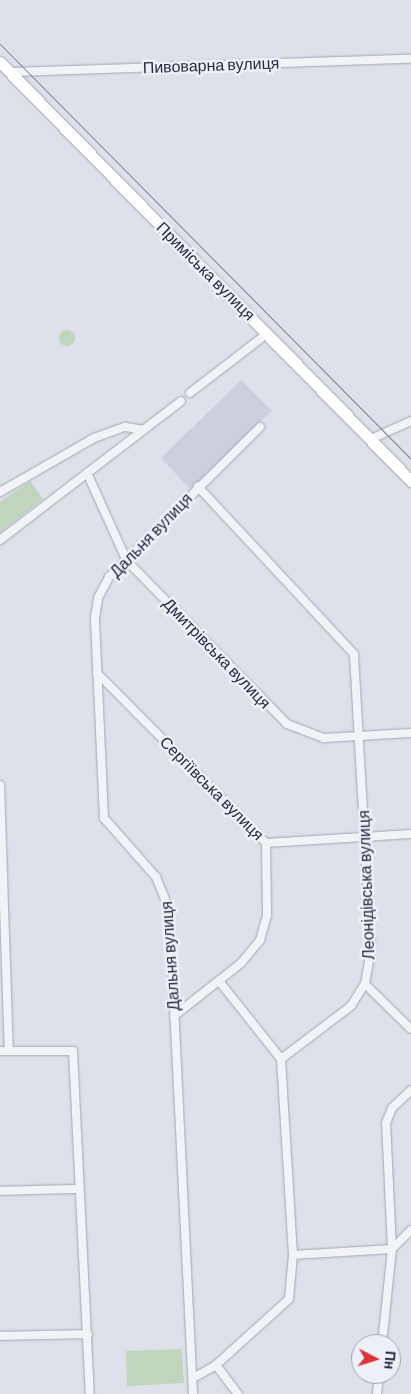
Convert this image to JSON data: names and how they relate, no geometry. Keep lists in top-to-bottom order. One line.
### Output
{"streets":{"street":["Пивоварна вулиця","Приміська вулиця","Дальня вулиця","Дмитрівська вулиця","Сергіївська вулиця","Леонідівська вулиця"]},"crossings":[["Пивоварна вулиця","Приміська вулиця"],["Дальня вулиця","Дмитрівська вулиця"],["Дальня вулиця","Сергіївська вулиця"],["Дальня вулиця","Леонідівська вулиця"],["Дмитрівська вулиця","Леонідівська вулиця"],["Сергіївська вулиця","Леонідівська вулиця"]],"north":"right"}
